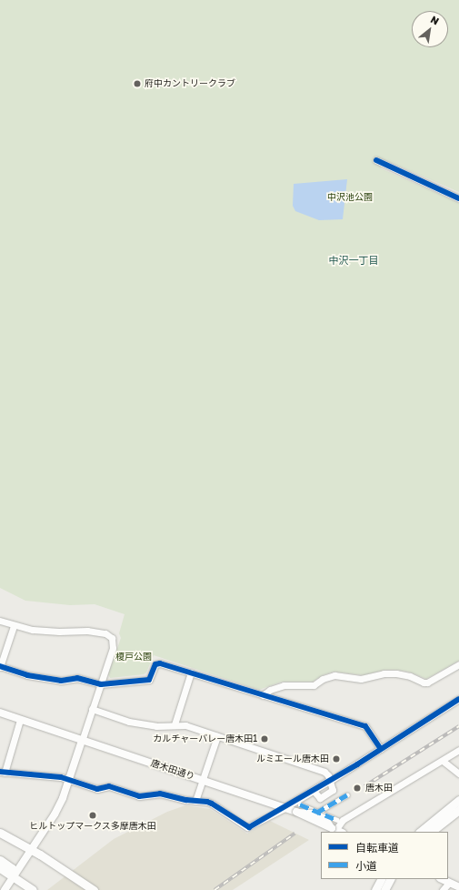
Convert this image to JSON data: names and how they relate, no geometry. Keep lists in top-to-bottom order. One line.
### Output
{"streets":{"street":["唐木田通り"]},"districts":["中沢一丁目"],"parks":["中沢池公園","榎戸公園"],"places":["府中カントリークラブ","カルチャーバレー唐木田1","ルミエール唐木田","唐木田","ヒルトップマークス多摩唐木田"],"legend":["自転車道","小道"],"north":"top right"}
